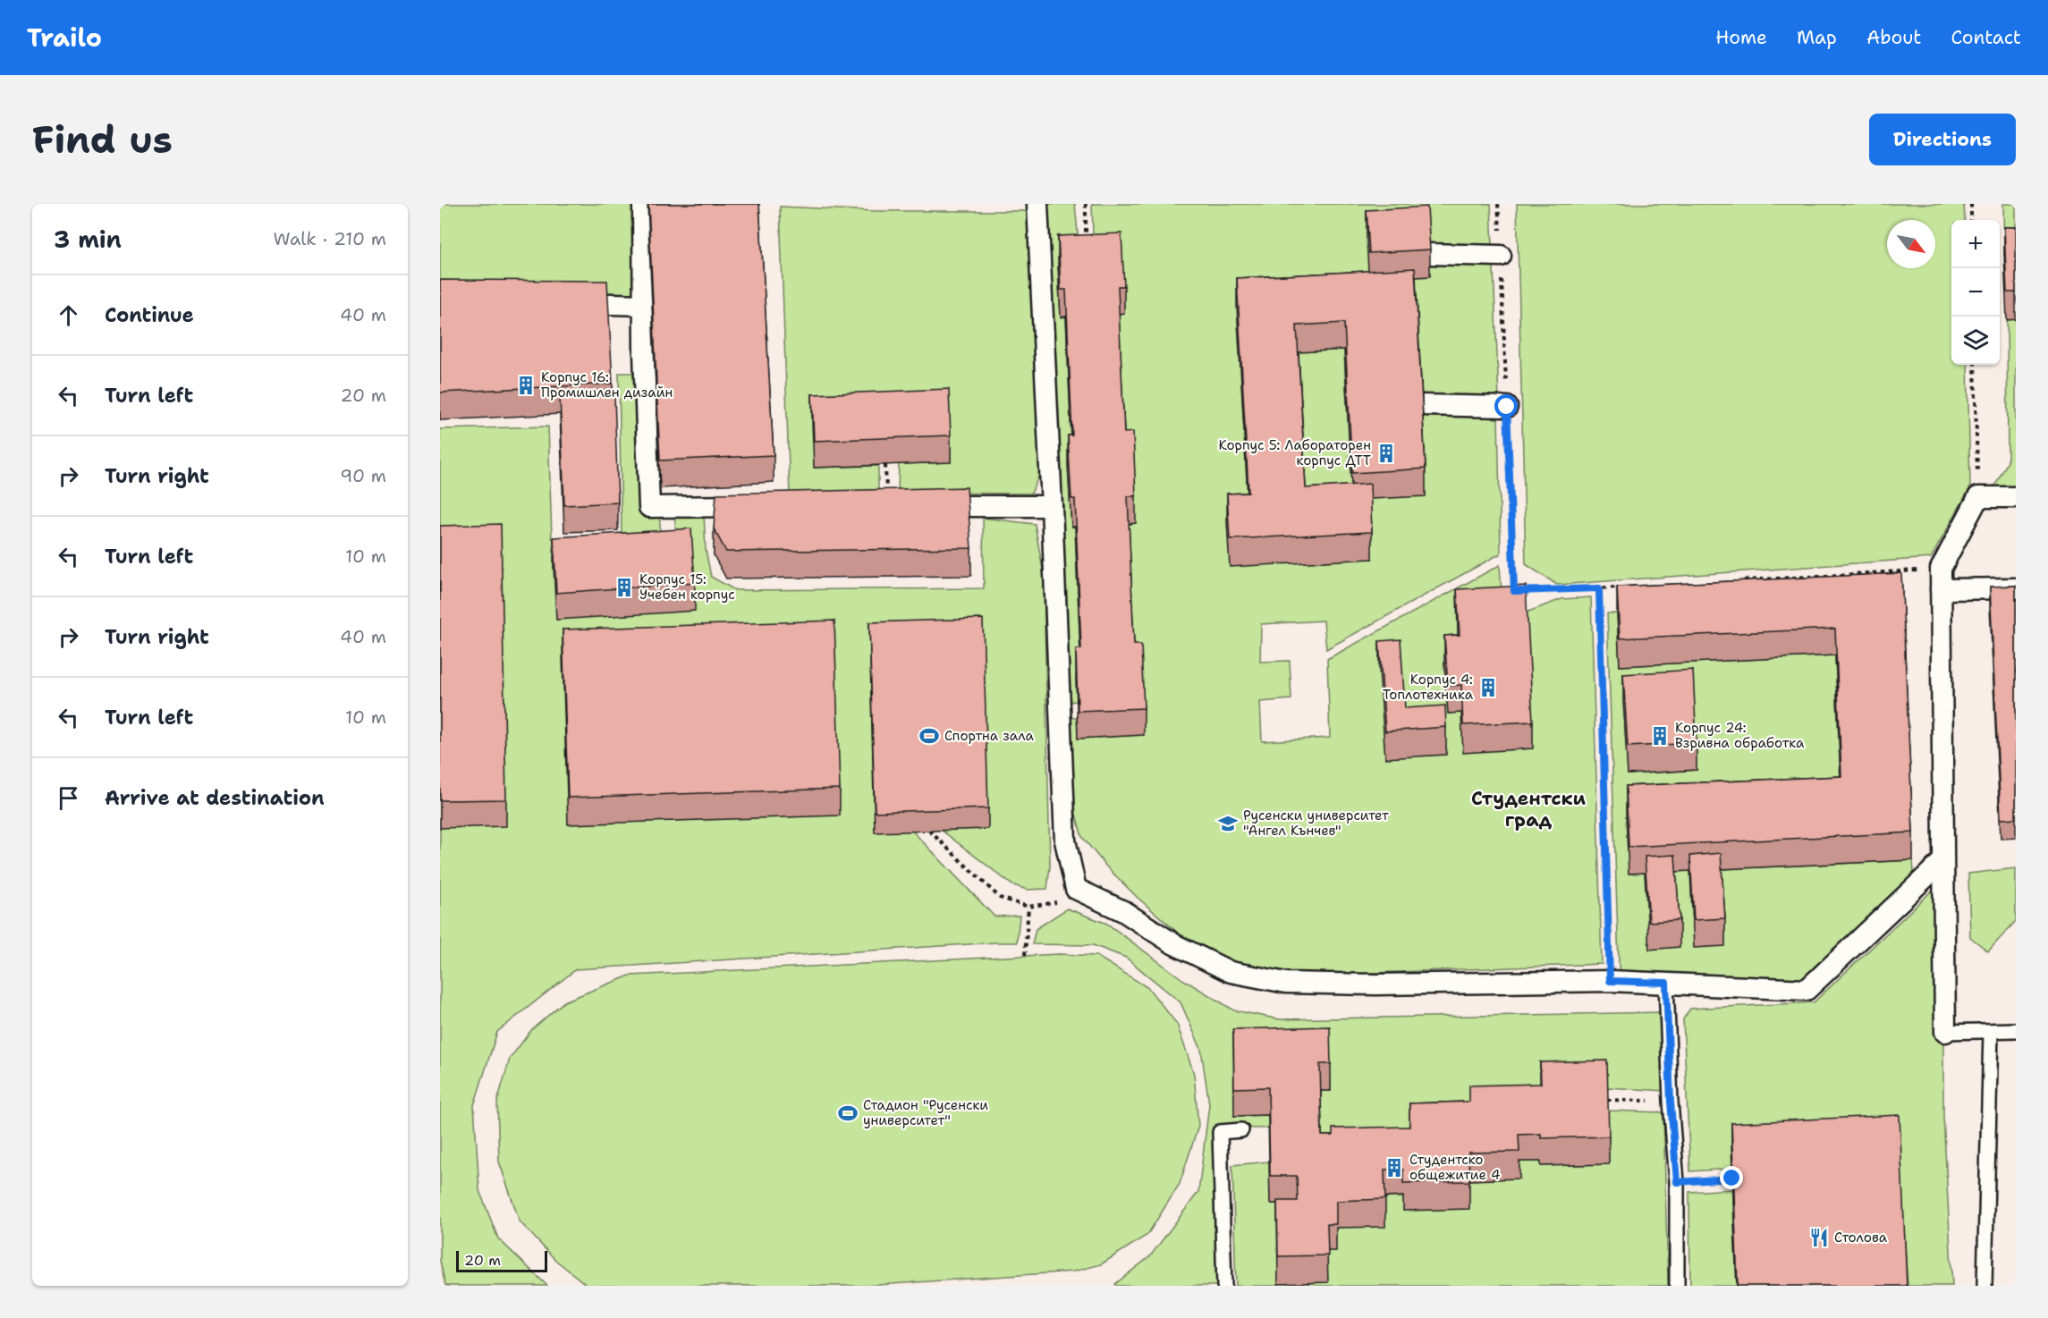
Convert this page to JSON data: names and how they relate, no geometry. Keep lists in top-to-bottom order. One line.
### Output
{"districts":["Студентски град"],"places":{"building":["Корпус 16: Промишлен дизайн","Корпус 5: Лабораторен корпус ДТТ","Корпус 15: Учебен корпус","Корпус 4: Топлотехника","Корпус 24: Взривна обработка","Студентско общежитие 4"],"sports":["Спортна зала","Стадион \"Русенски университет\""],"school or university":["Русенски университет \"Ангел Кънчев\""],"restaurant":["Столова"]},"scale_bar":"20 m","north":"bottom right","page":{"header":"Trailo","nav":["Home","Map","About","Contact"],"buttons":"Directions","title":"Find us","heading":["3 min","Walk · 210 m"],"map_buttons":["+","−"],"list":[["Continue","40 m"],["Turn left","20 m"],["Turn right","90 m"],["Turn left","10 m"],["Turn right","40 m"],["Turn left","10 m"],"Arrive at destination"],"scale":"20 m"}}
